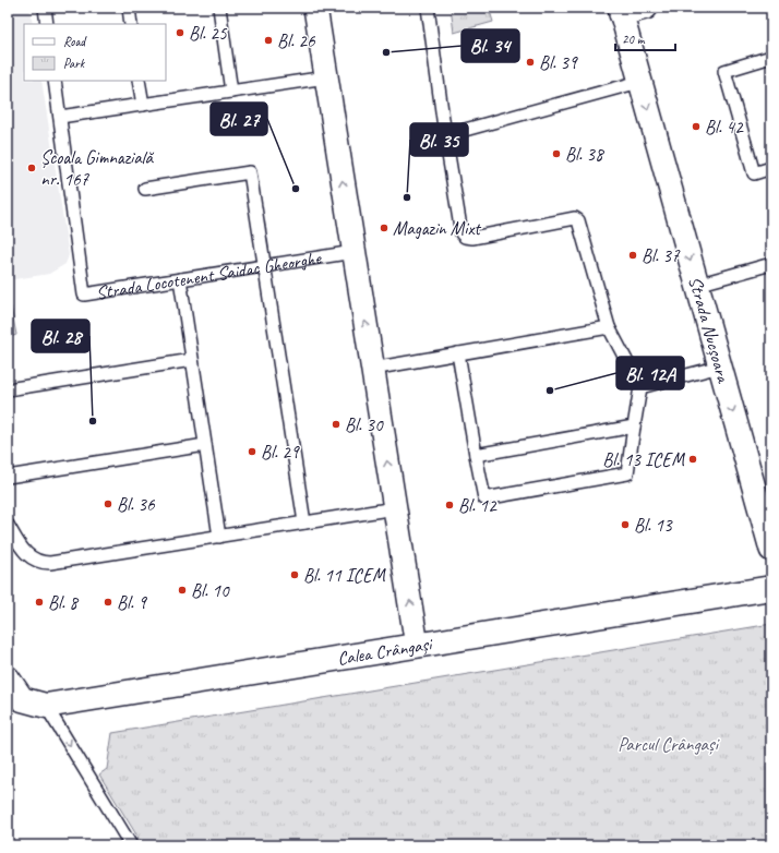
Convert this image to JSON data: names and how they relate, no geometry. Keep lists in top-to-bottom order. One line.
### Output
{"streets":{"street":["Strada Nucșoara","Calea Crângași"],"lane":["Strada Locotenent Saidac Gheorghe"]},"one_way":["Strada Nucșoara"],"parks":["Parcul Crângași"],"places":["Bl. 25","Bl. 26","Bl. 34","Bl. 39","Bl. 42","Bl. 38","Școala Gimnazială nr. 167","Bl. 27","Bl. 35","Magazin Mixt","Bl. 37","Bl. 12A","Bl. 28","Bl. 30","Bl. 29","Bl. 13 ICEM","Bl. 36","Bl. 12","Bl. 13","Bl. 11 ICEM","Bl. 10","Bl. 8","Bl. 9"],"legend":["Road","Park"],"scale_bar":"20 m"}
